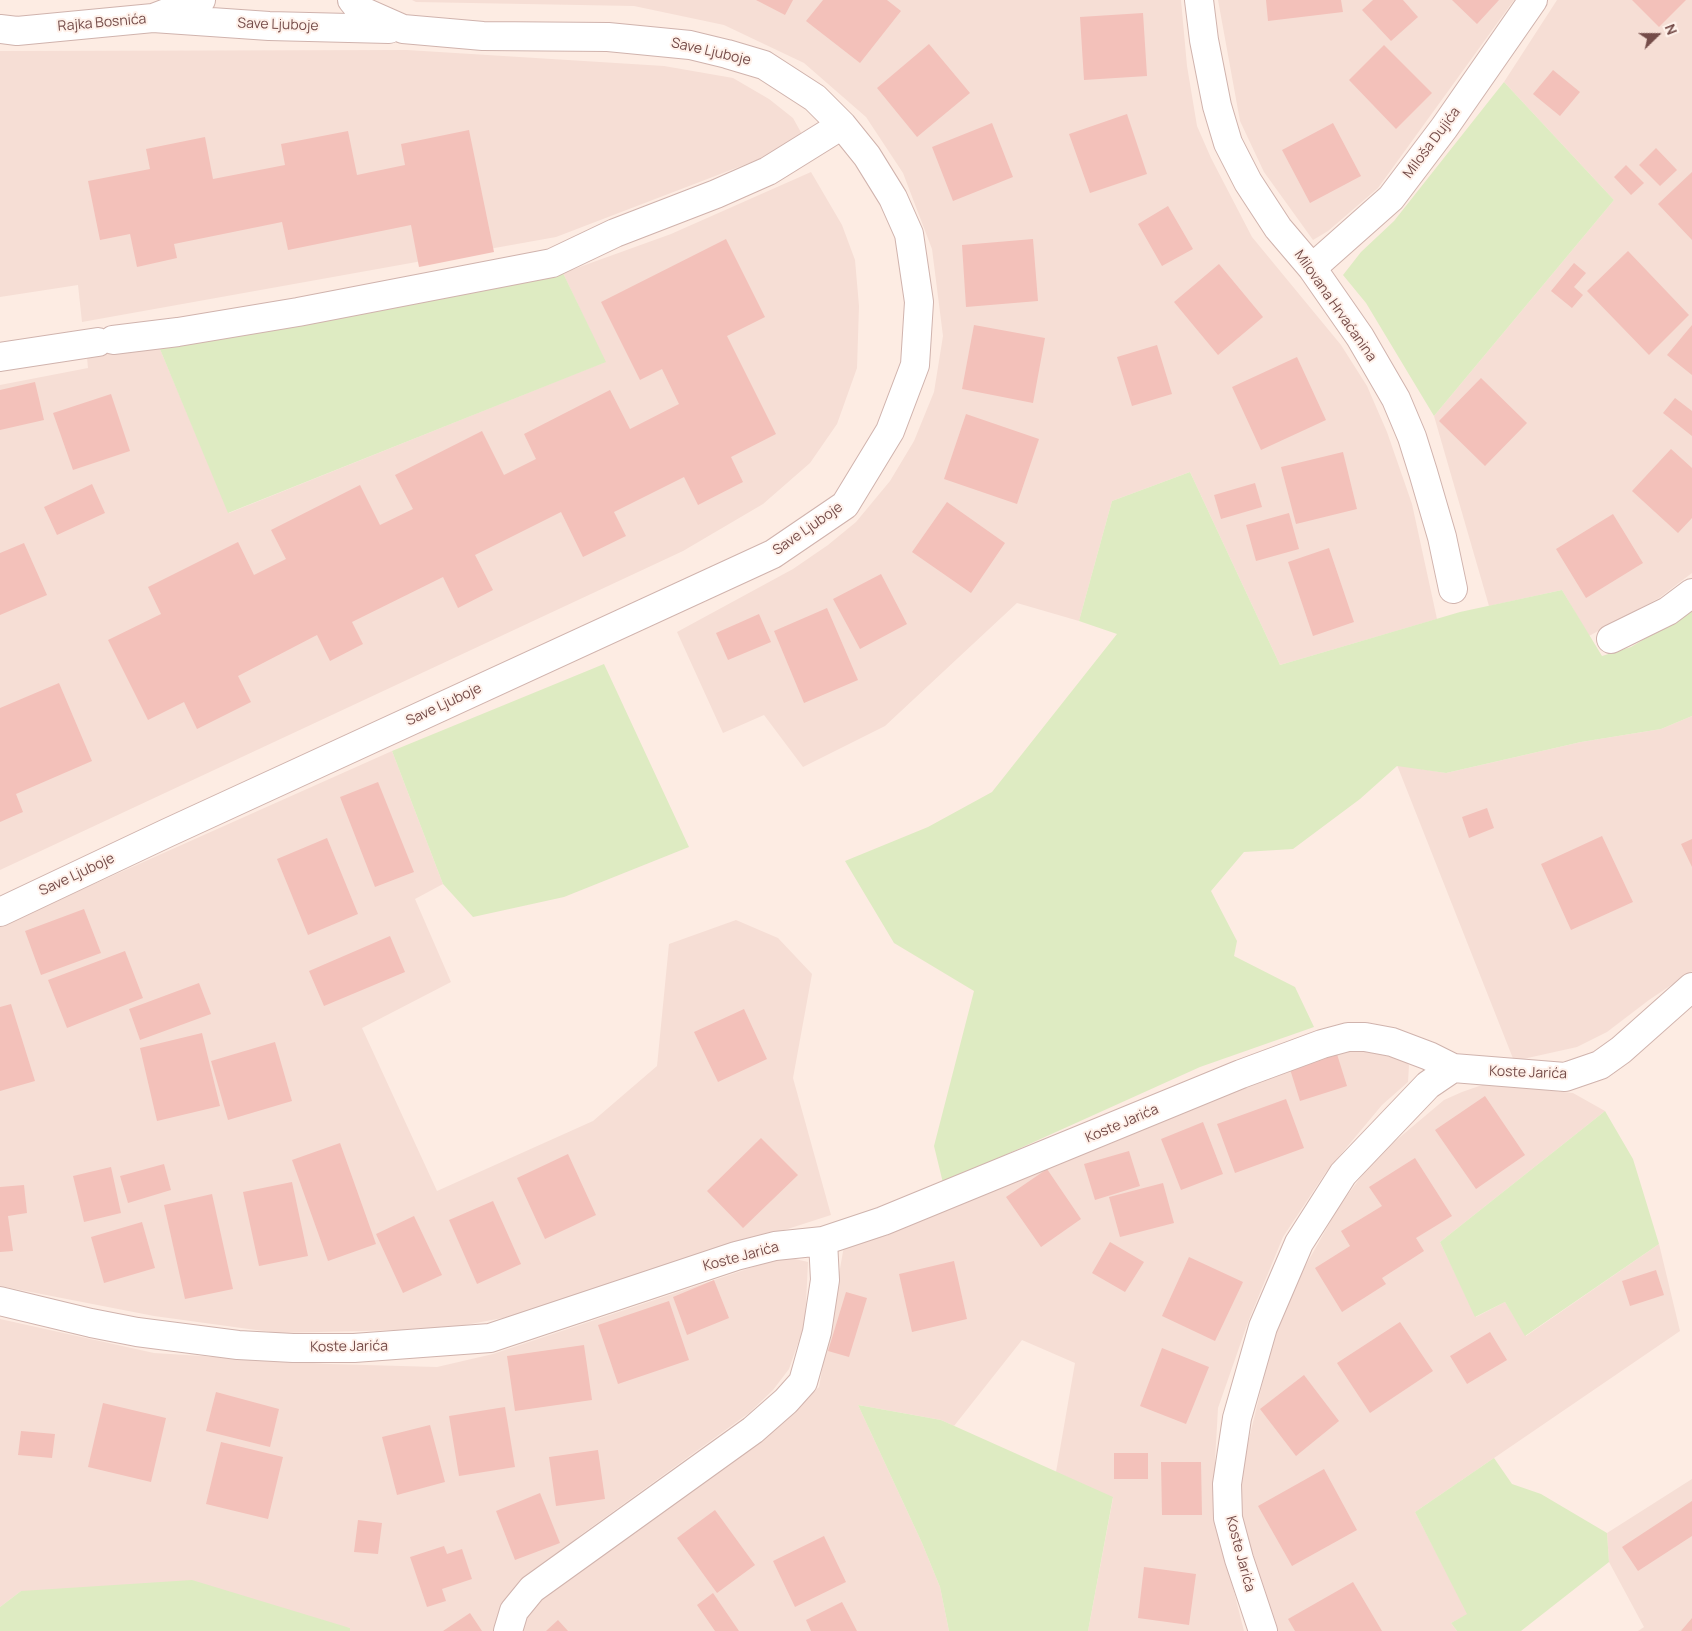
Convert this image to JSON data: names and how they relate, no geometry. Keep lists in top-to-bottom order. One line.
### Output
{"streets":{"street":["Rajka Bosnića","Save Ljuboje","Miloša Dujića","Milovana Hrvaćanina","Koste Jarića"]},"crossings":[["Rajka Bosnića","Save Ljuboje"],["Miloša Dujića","Milovana Hrvaćanina"]],"north":"right"}
